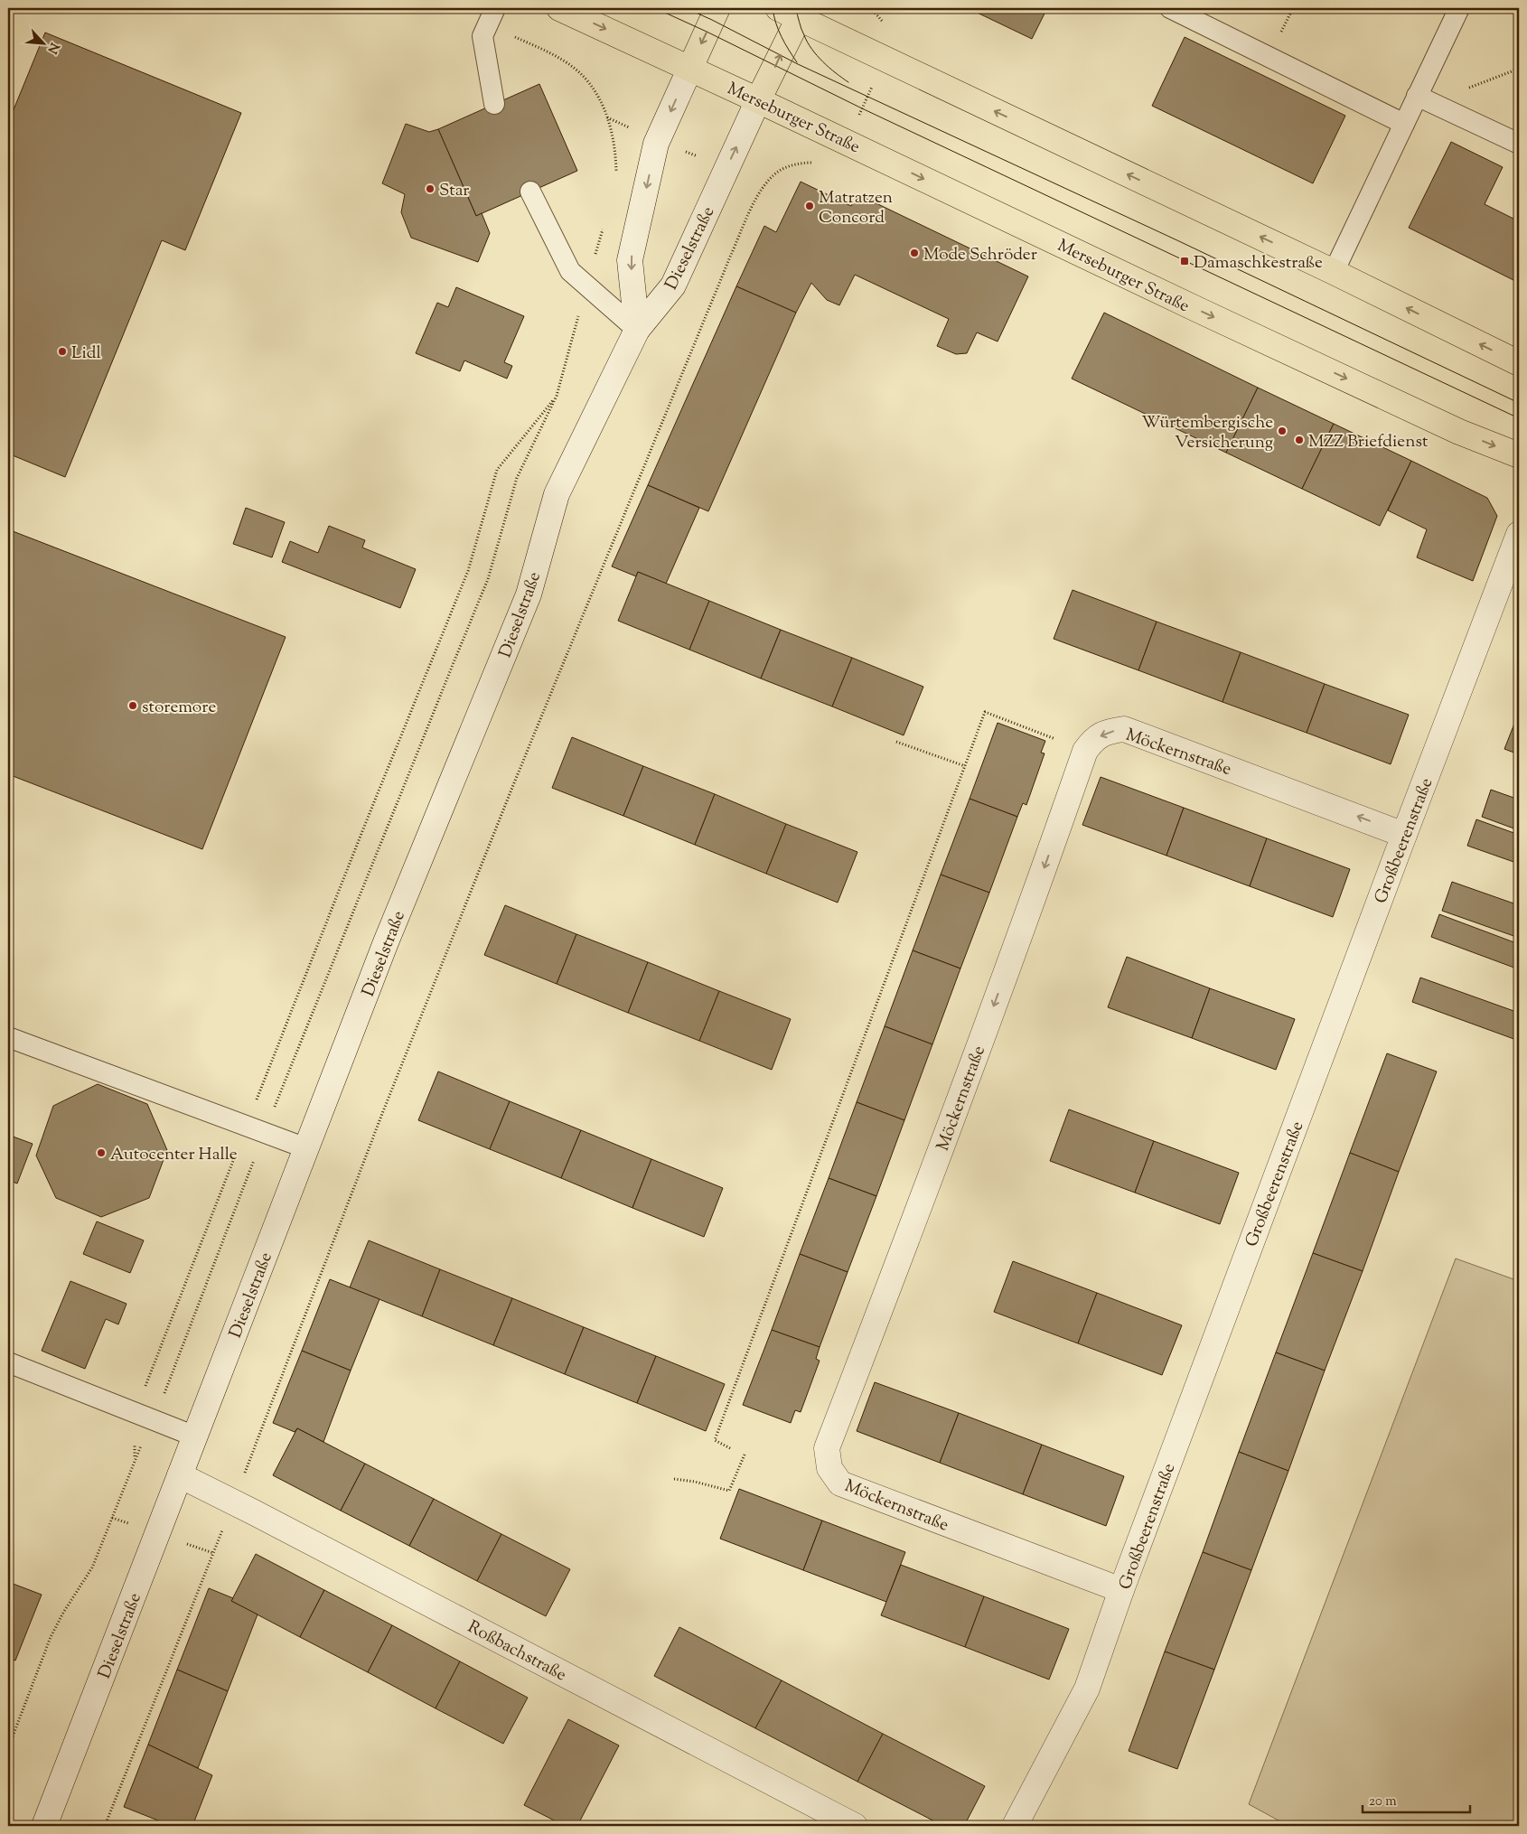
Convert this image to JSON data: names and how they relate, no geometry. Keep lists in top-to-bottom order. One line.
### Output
{"streets":{"main road":["Merseburger Straße"],"street":["Dieselstraße","Möckernstraße","Großbeerenstraße","Roßbachstraße"]},"crossings":[["Merseburger Straße","Dieselstraße"],["Dieselstraße","Roßbachstraße"],["Möckernstraße","Großbeerenstraße"]],"places":{"other":["Star","Matratzen Concord","Mode Schröder","Lidl","Würtembergische Versicherung","MZZ Briefdienst","storemore","Autocenter Halle"],"transit":["Damaschkestraße"]},"scale_bar":"20 m","north":"bottom right"}
